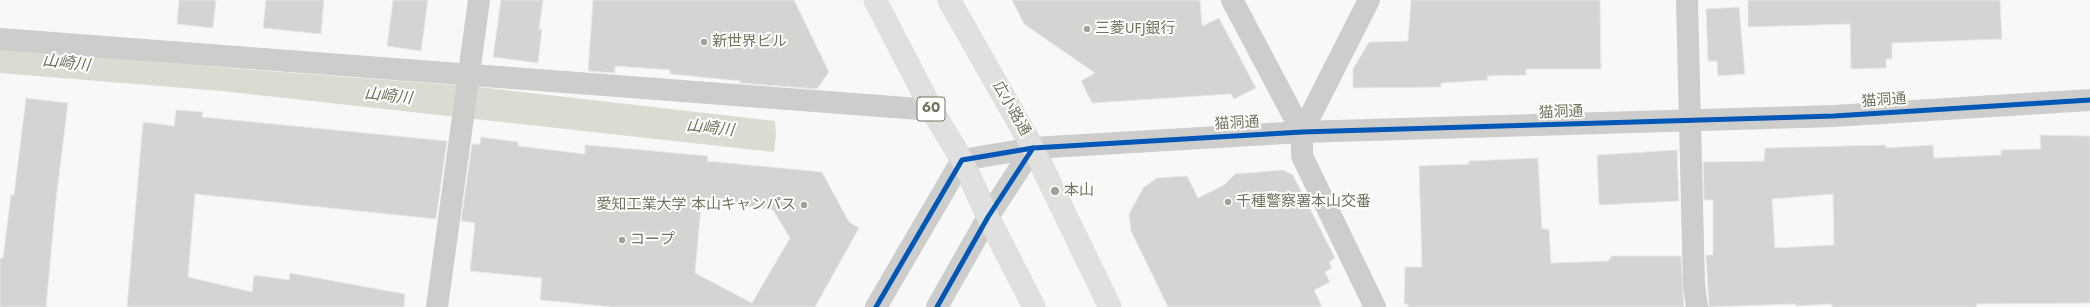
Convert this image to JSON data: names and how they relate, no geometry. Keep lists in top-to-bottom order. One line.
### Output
{"streets":{"main road":["60","広小路通"],"street":["猫洞通"]},"crossings":[["猫洞通","60"],["猫洞通","広小路通"]],"water":["山崎川"],"places":["三菱UFJ銀行","新世界ビル","本山","千種警察署本山交番","愛知工業大学 本山キャンパス","コープ"]}
